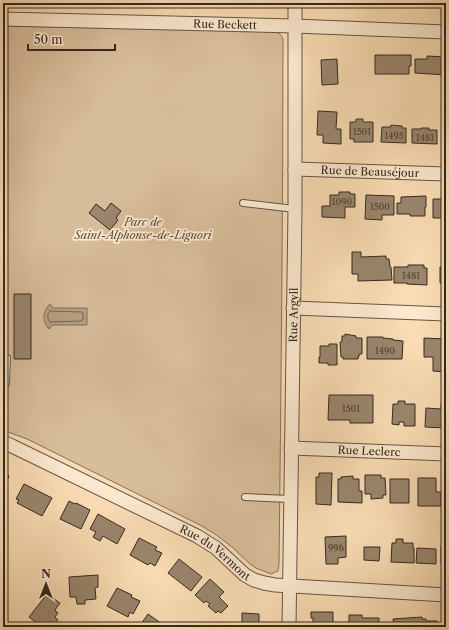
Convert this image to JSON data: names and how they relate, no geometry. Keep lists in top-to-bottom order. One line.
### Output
{"streets":{"street":["Rue Beckett","Rue de Beauséjour","Rue Argyll","Rue Leclerc","Rue du Vermont"]},"crossings":[["Rue Beckett","Rue Argyll"],["Rue de Beauséjour","Rue Argyll"],["Rue Argyll","Rue Leclerc"],["Rue Argyll","Rue du Vermont"]],"parks":["Parc de Saint-Alphonse-de-Liguori"],"house_numbers":["1501","1495","1481","1090","1500","1481","1490","1501","996"],"scale_bar":"50 m","north":"top"}
